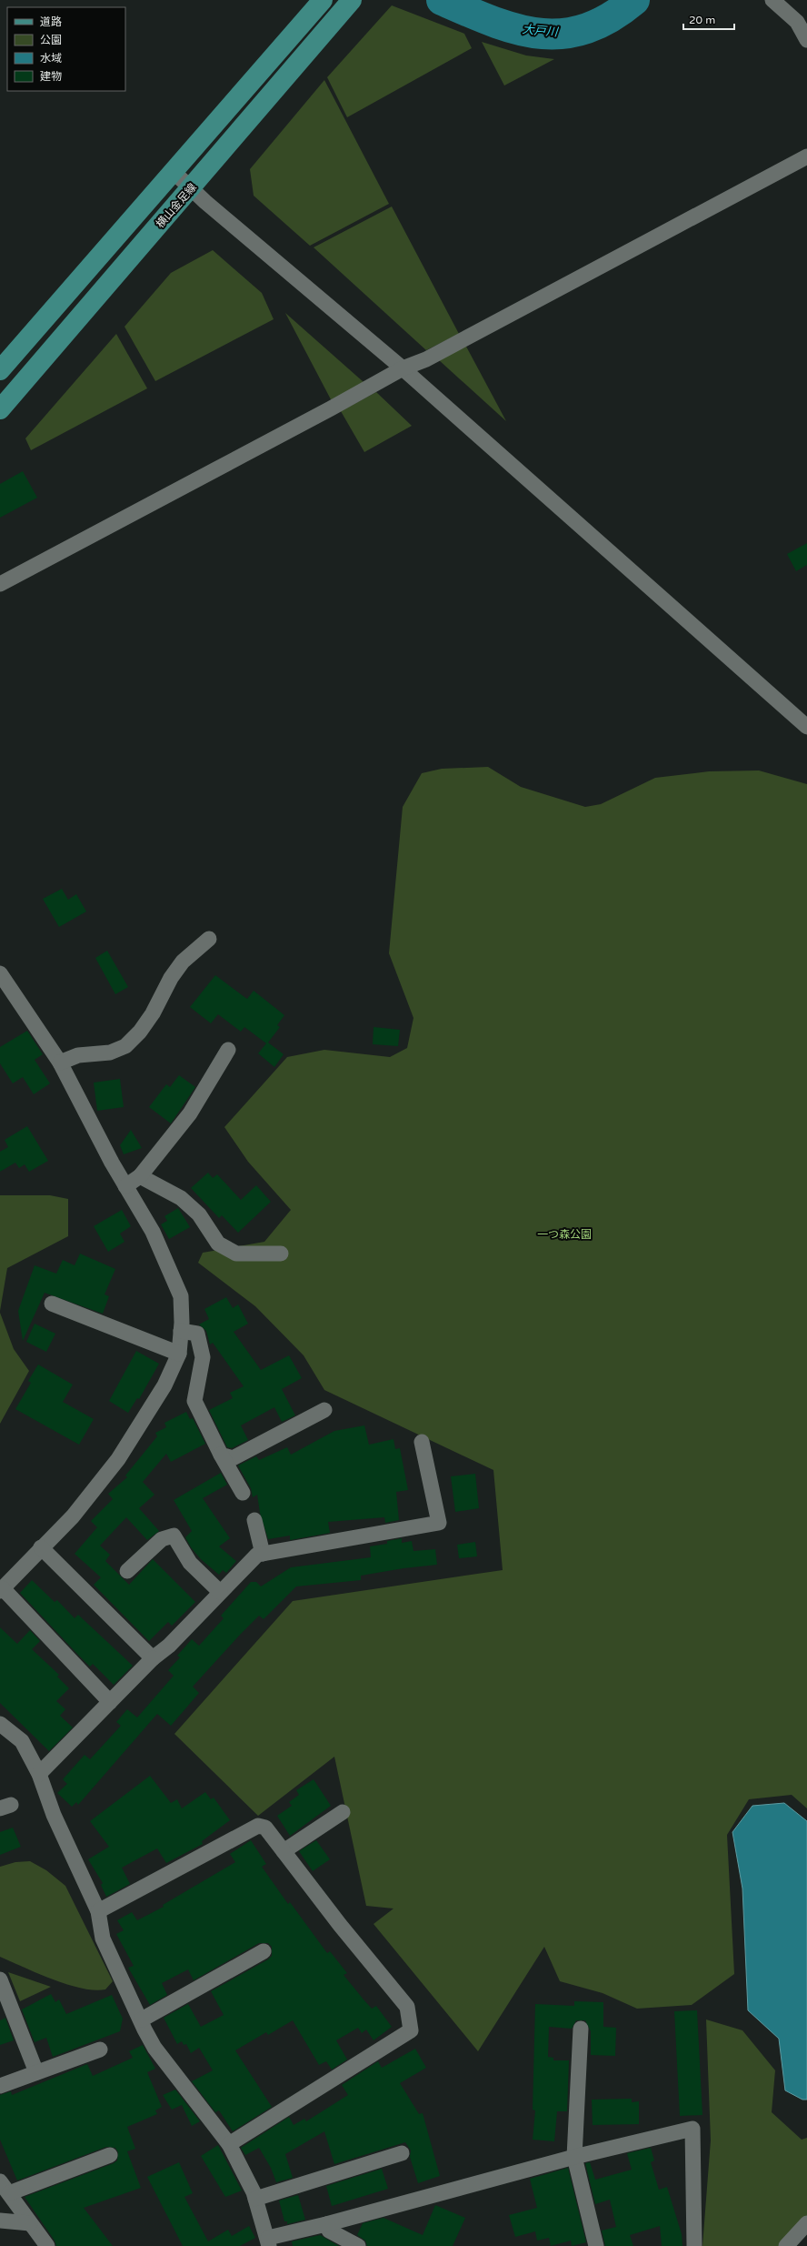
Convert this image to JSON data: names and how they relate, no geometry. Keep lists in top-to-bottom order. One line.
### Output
{"streets":{"main road":["横山金足線"]},"water":["大戸川"],"parks":["一つ森公園"],"legend":["道路","公園","水域","建物"],"scale_bar":"20 m"}
